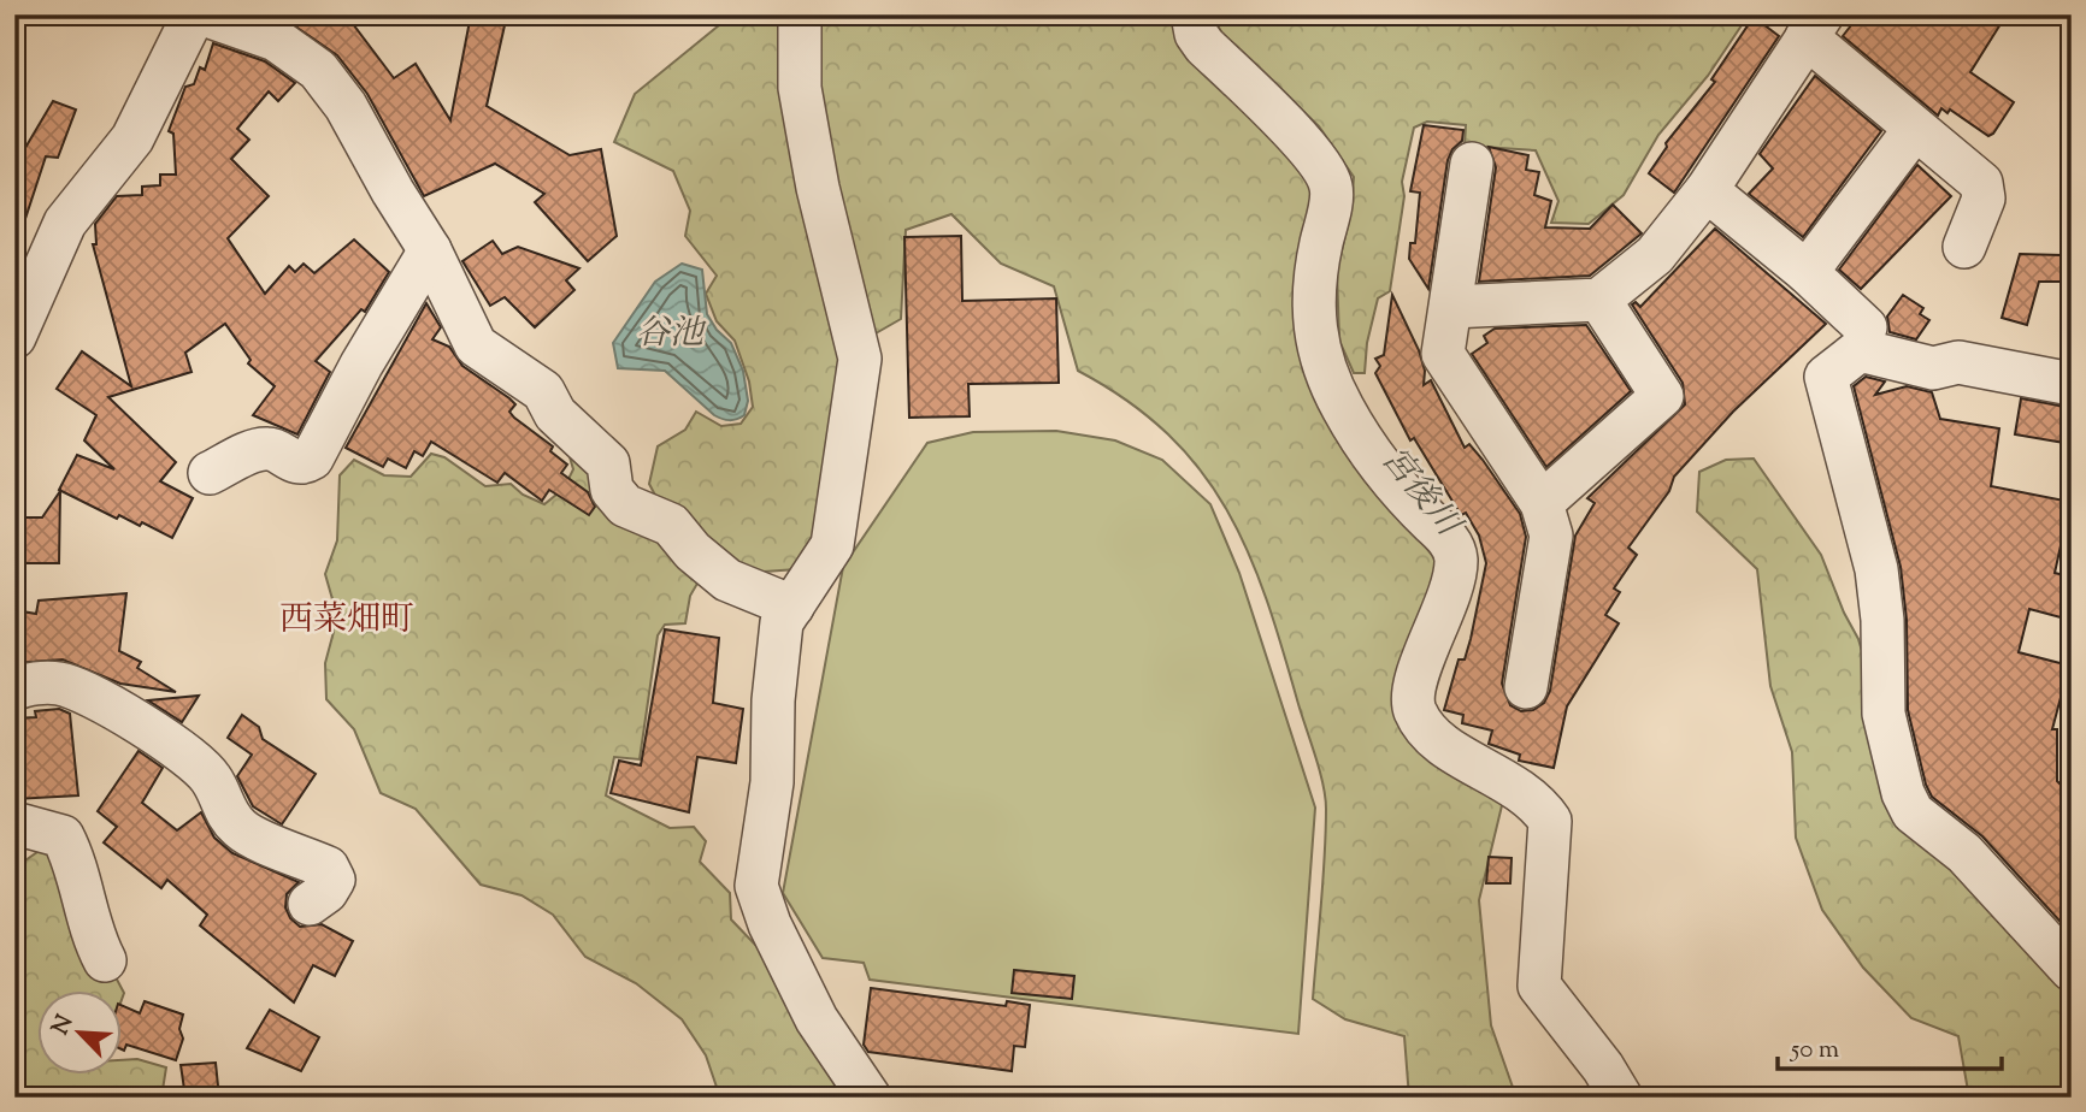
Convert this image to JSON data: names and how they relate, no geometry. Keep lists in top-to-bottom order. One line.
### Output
{"districts":["西菜畑町"],"water":["谷池","宮後川"],"scale_bar":"50 m","north":"top left"}
